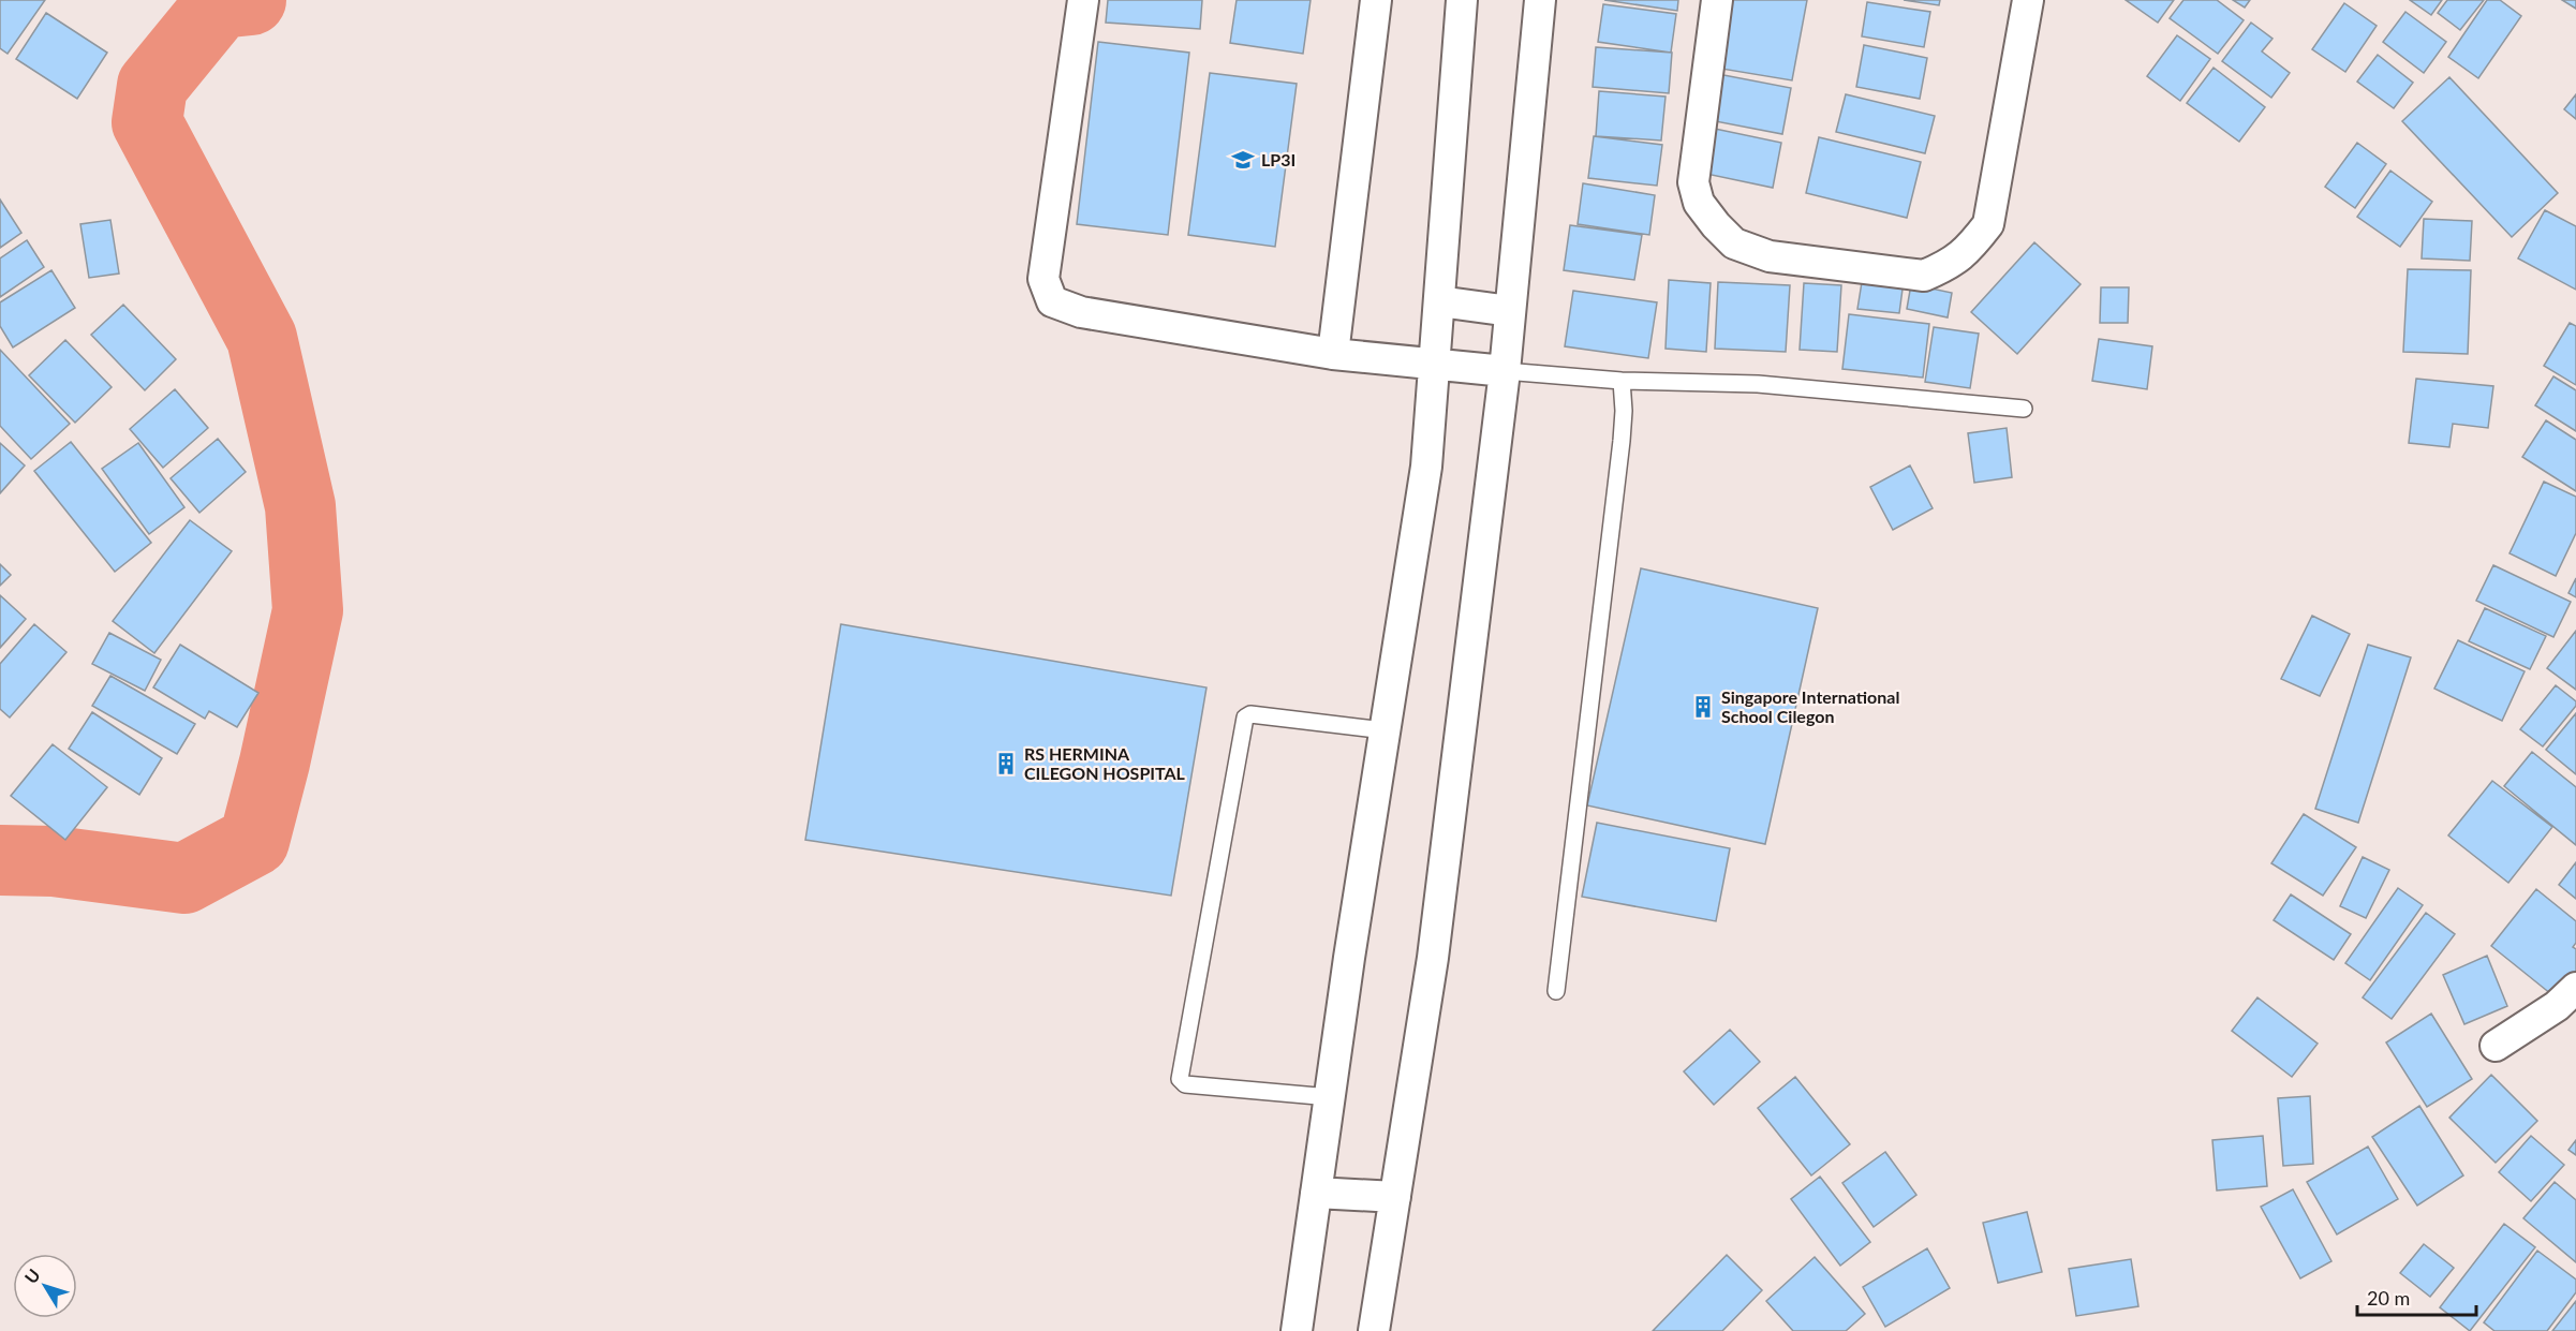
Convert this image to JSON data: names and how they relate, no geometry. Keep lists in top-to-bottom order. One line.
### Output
{"places":{"school or university":["LP3I"],"building":["Singapore International School Cilegon","RS HERMINA CILEGON HOSPITAL"]},"scale_bar":"20 m","north":"top left"}
